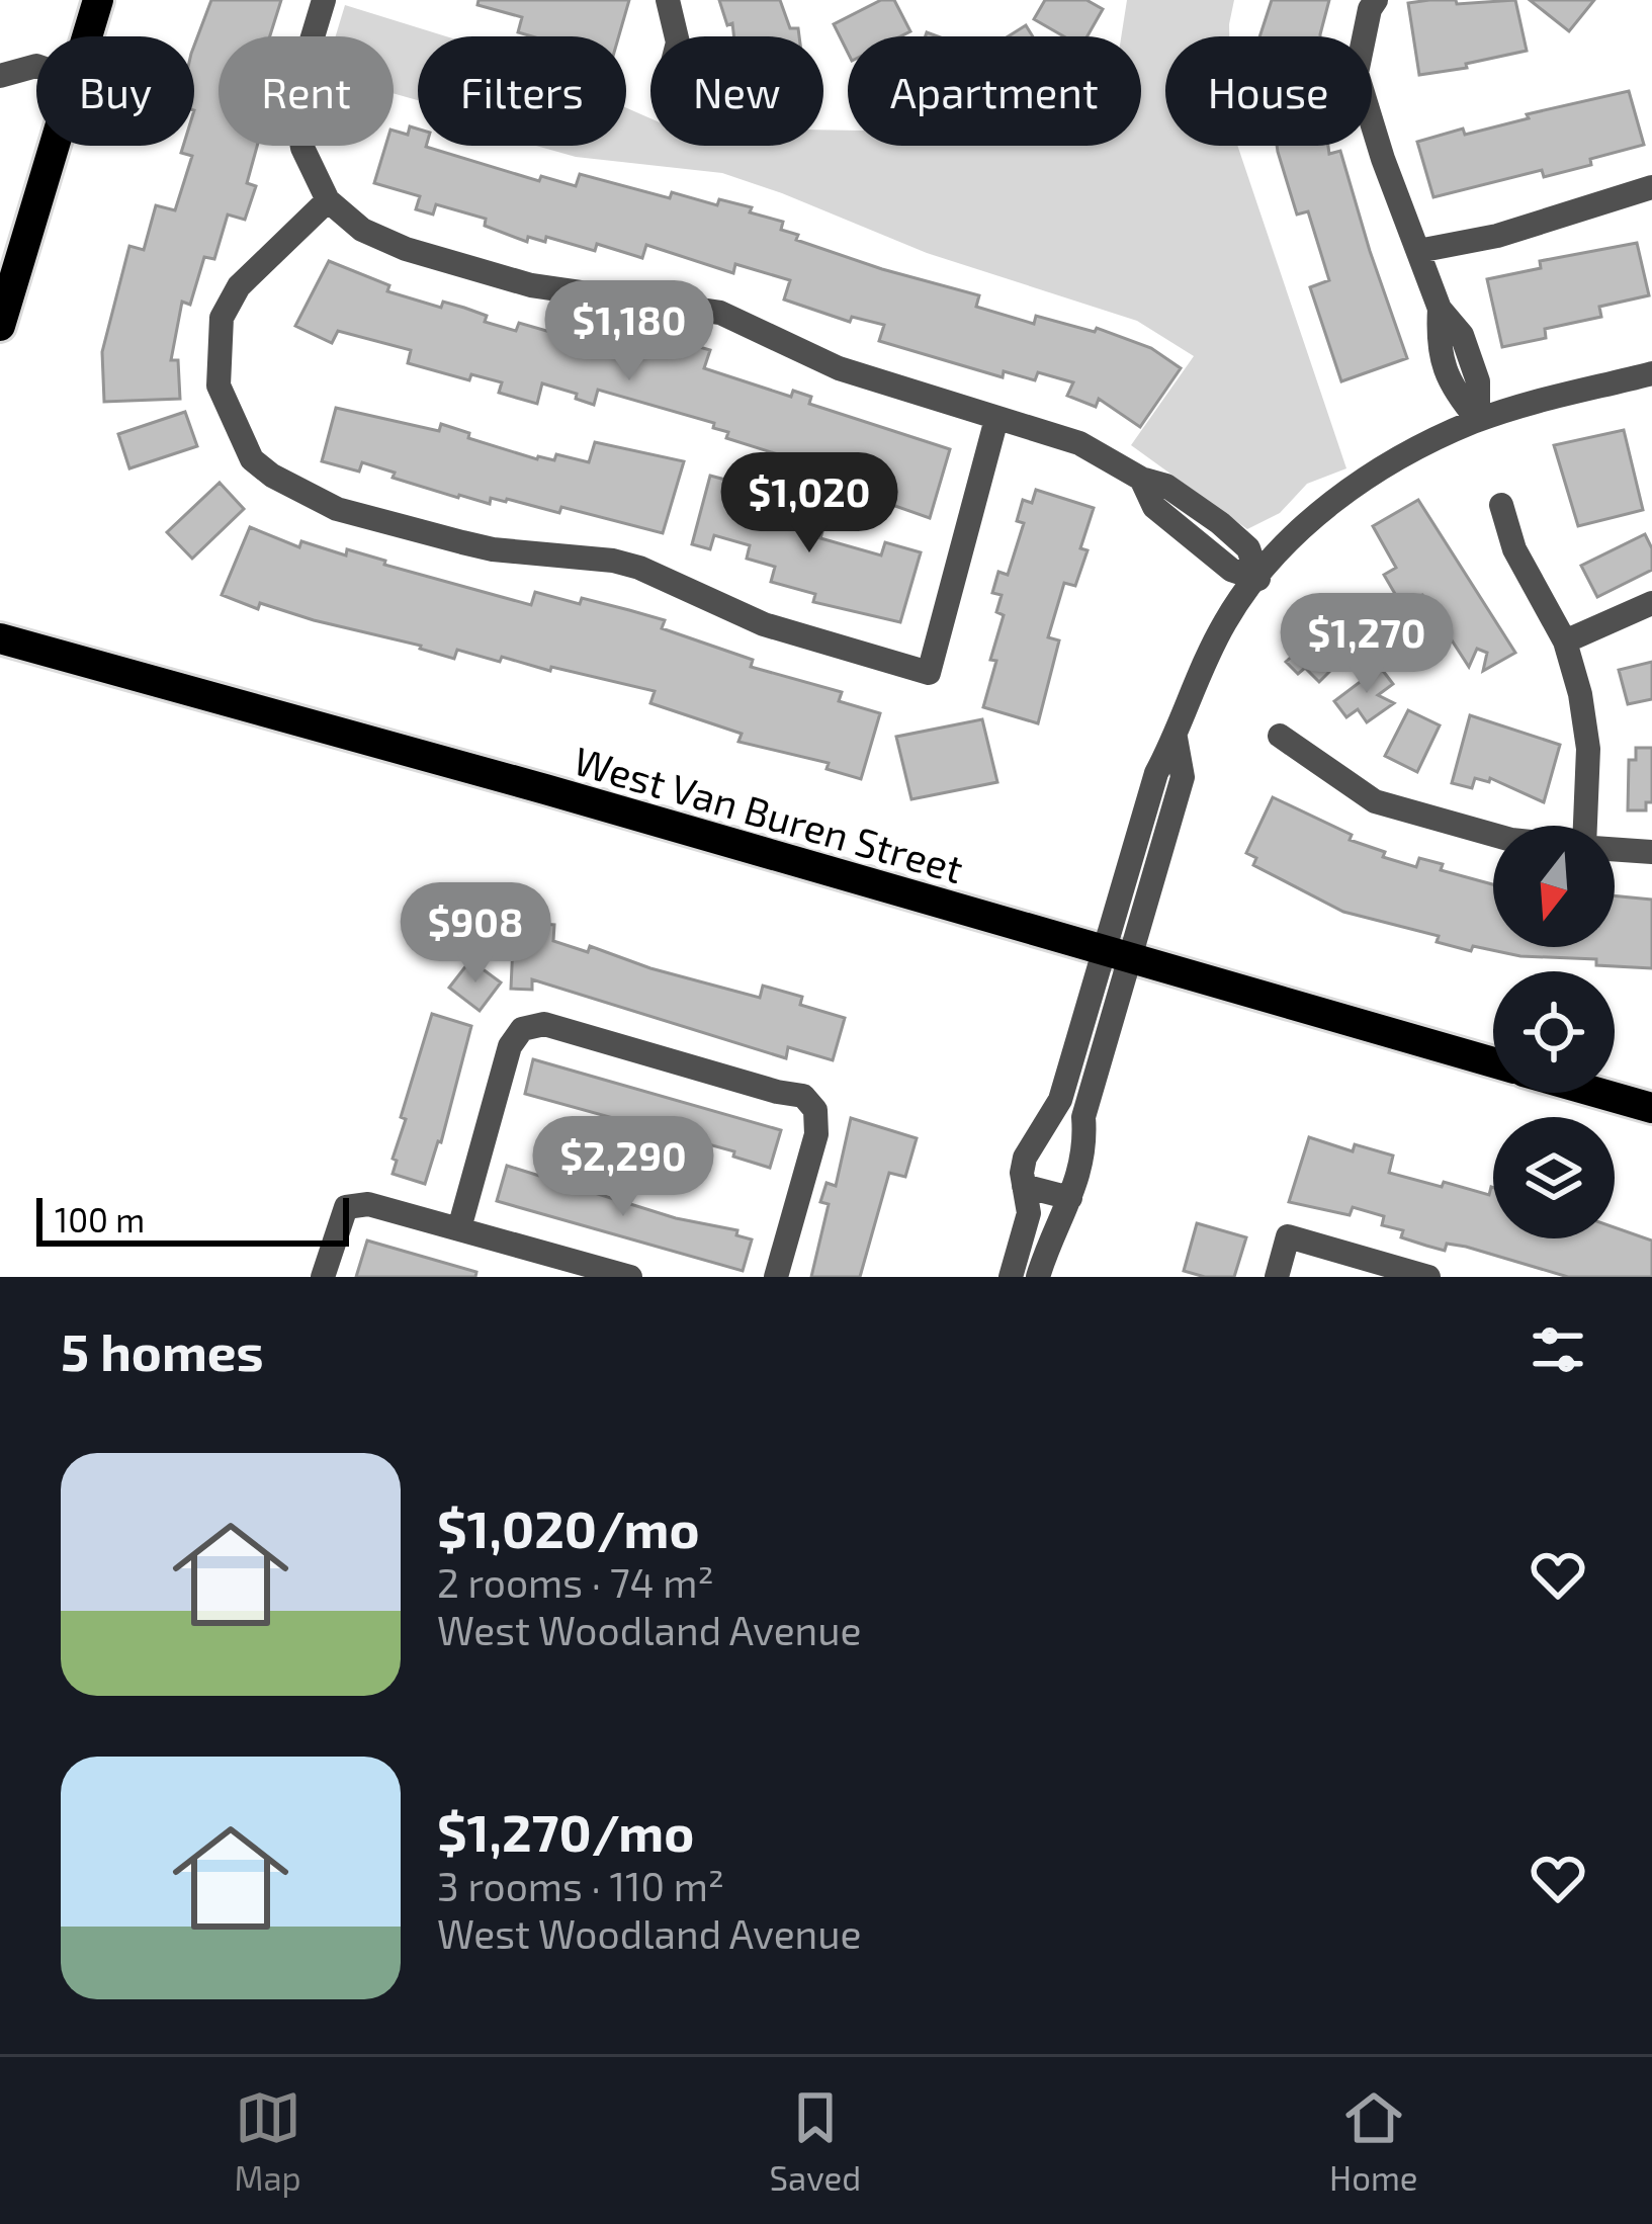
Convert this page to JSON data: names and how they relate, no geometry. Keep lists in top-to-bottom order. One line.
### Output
{"streets":{"main road":["West Van Buren Street"]},"scale_bar":"100 m","north":"bottom","page":{"chip":["Buy","Rent","Filters","New","Apartment","House"],"price":["$1,180","$1,020","$1,270","$908","$2,290"],"scale":"100 m","heading":"5 homes","list":[{"name":"$1,020/mo","note":"2 rooms · 74 m² · West Woodland Avenue"},{"name":"$1,270/mo","note":"3 rooms · 110 m² · West Woodland Avenue"}],"tabs":["Map","Saved","Home"]}}
